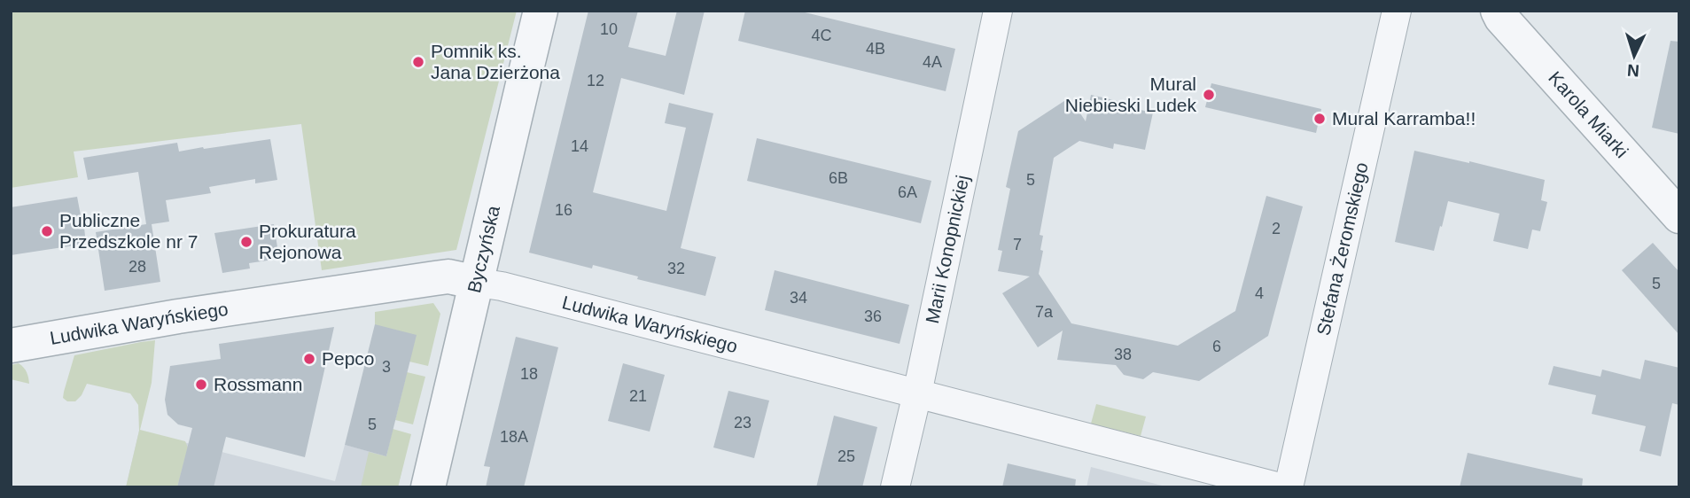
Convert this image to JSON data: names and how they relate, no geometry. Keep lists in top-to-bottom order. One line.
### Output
{"streets":{"street":["Karola Miarki","Byczyńska","Marii Konopnickiej","Stefana Żeromskiego","Ludwika Waryńskiego"]},"crossings":[["Byczyńska","Ludwika Waryńskiego"],["Marii Konopnickiej","Ludwika Waryńskiego"]],"places":["Pomnik ks. Jana Dzierżona","Mural Niebieski Ludek","Mural Karramba!!","Publiczne Przedszkole nr 7","Prokuratura Rejonowa","Pepco","Rossmann"],"house_numbers":["10","4C","4B","4A","12","14","6B","5","6A","16","2","7","28","32","5","4","34","7a","36","6","38","3","18","21","23","5","18A","25"],"north":"bottom"}
